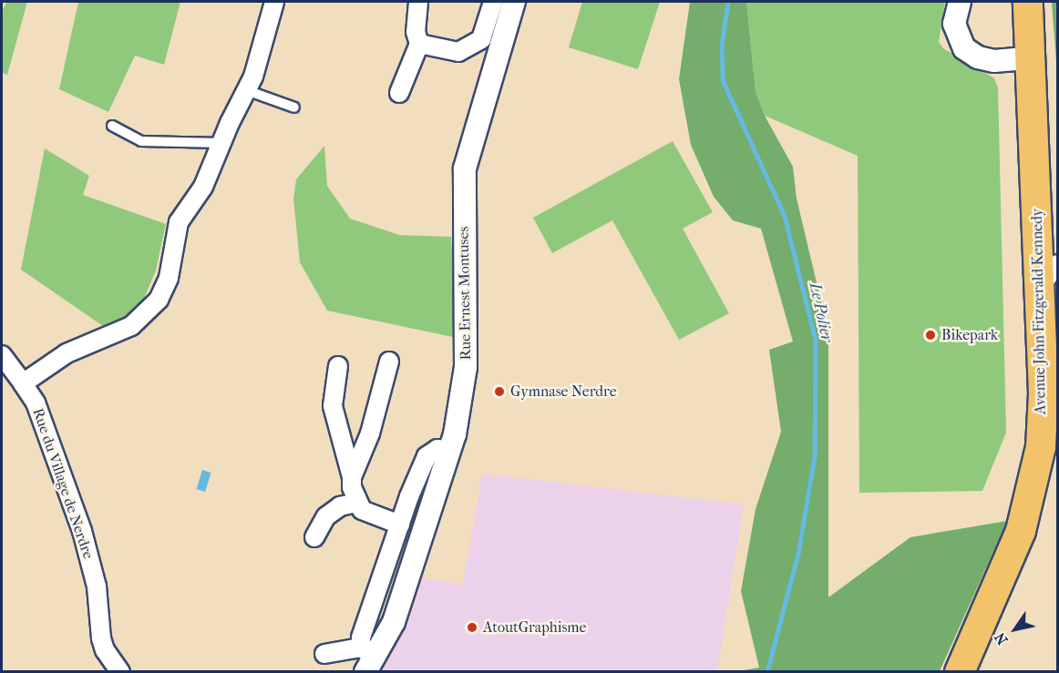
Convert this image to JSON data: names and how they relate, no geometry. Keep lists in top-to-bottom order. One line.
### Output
{"streets":{"main road":["Avenue John Fitzgerald Kennedy"],"street":["Rue Ernest Montuses","Rue du Village de Nerdre"]},"water":["Le Polier"],"places":["Bikepark","Gymnase Nerdre","AtoutGraphisme"],"north":"bottom left"}
